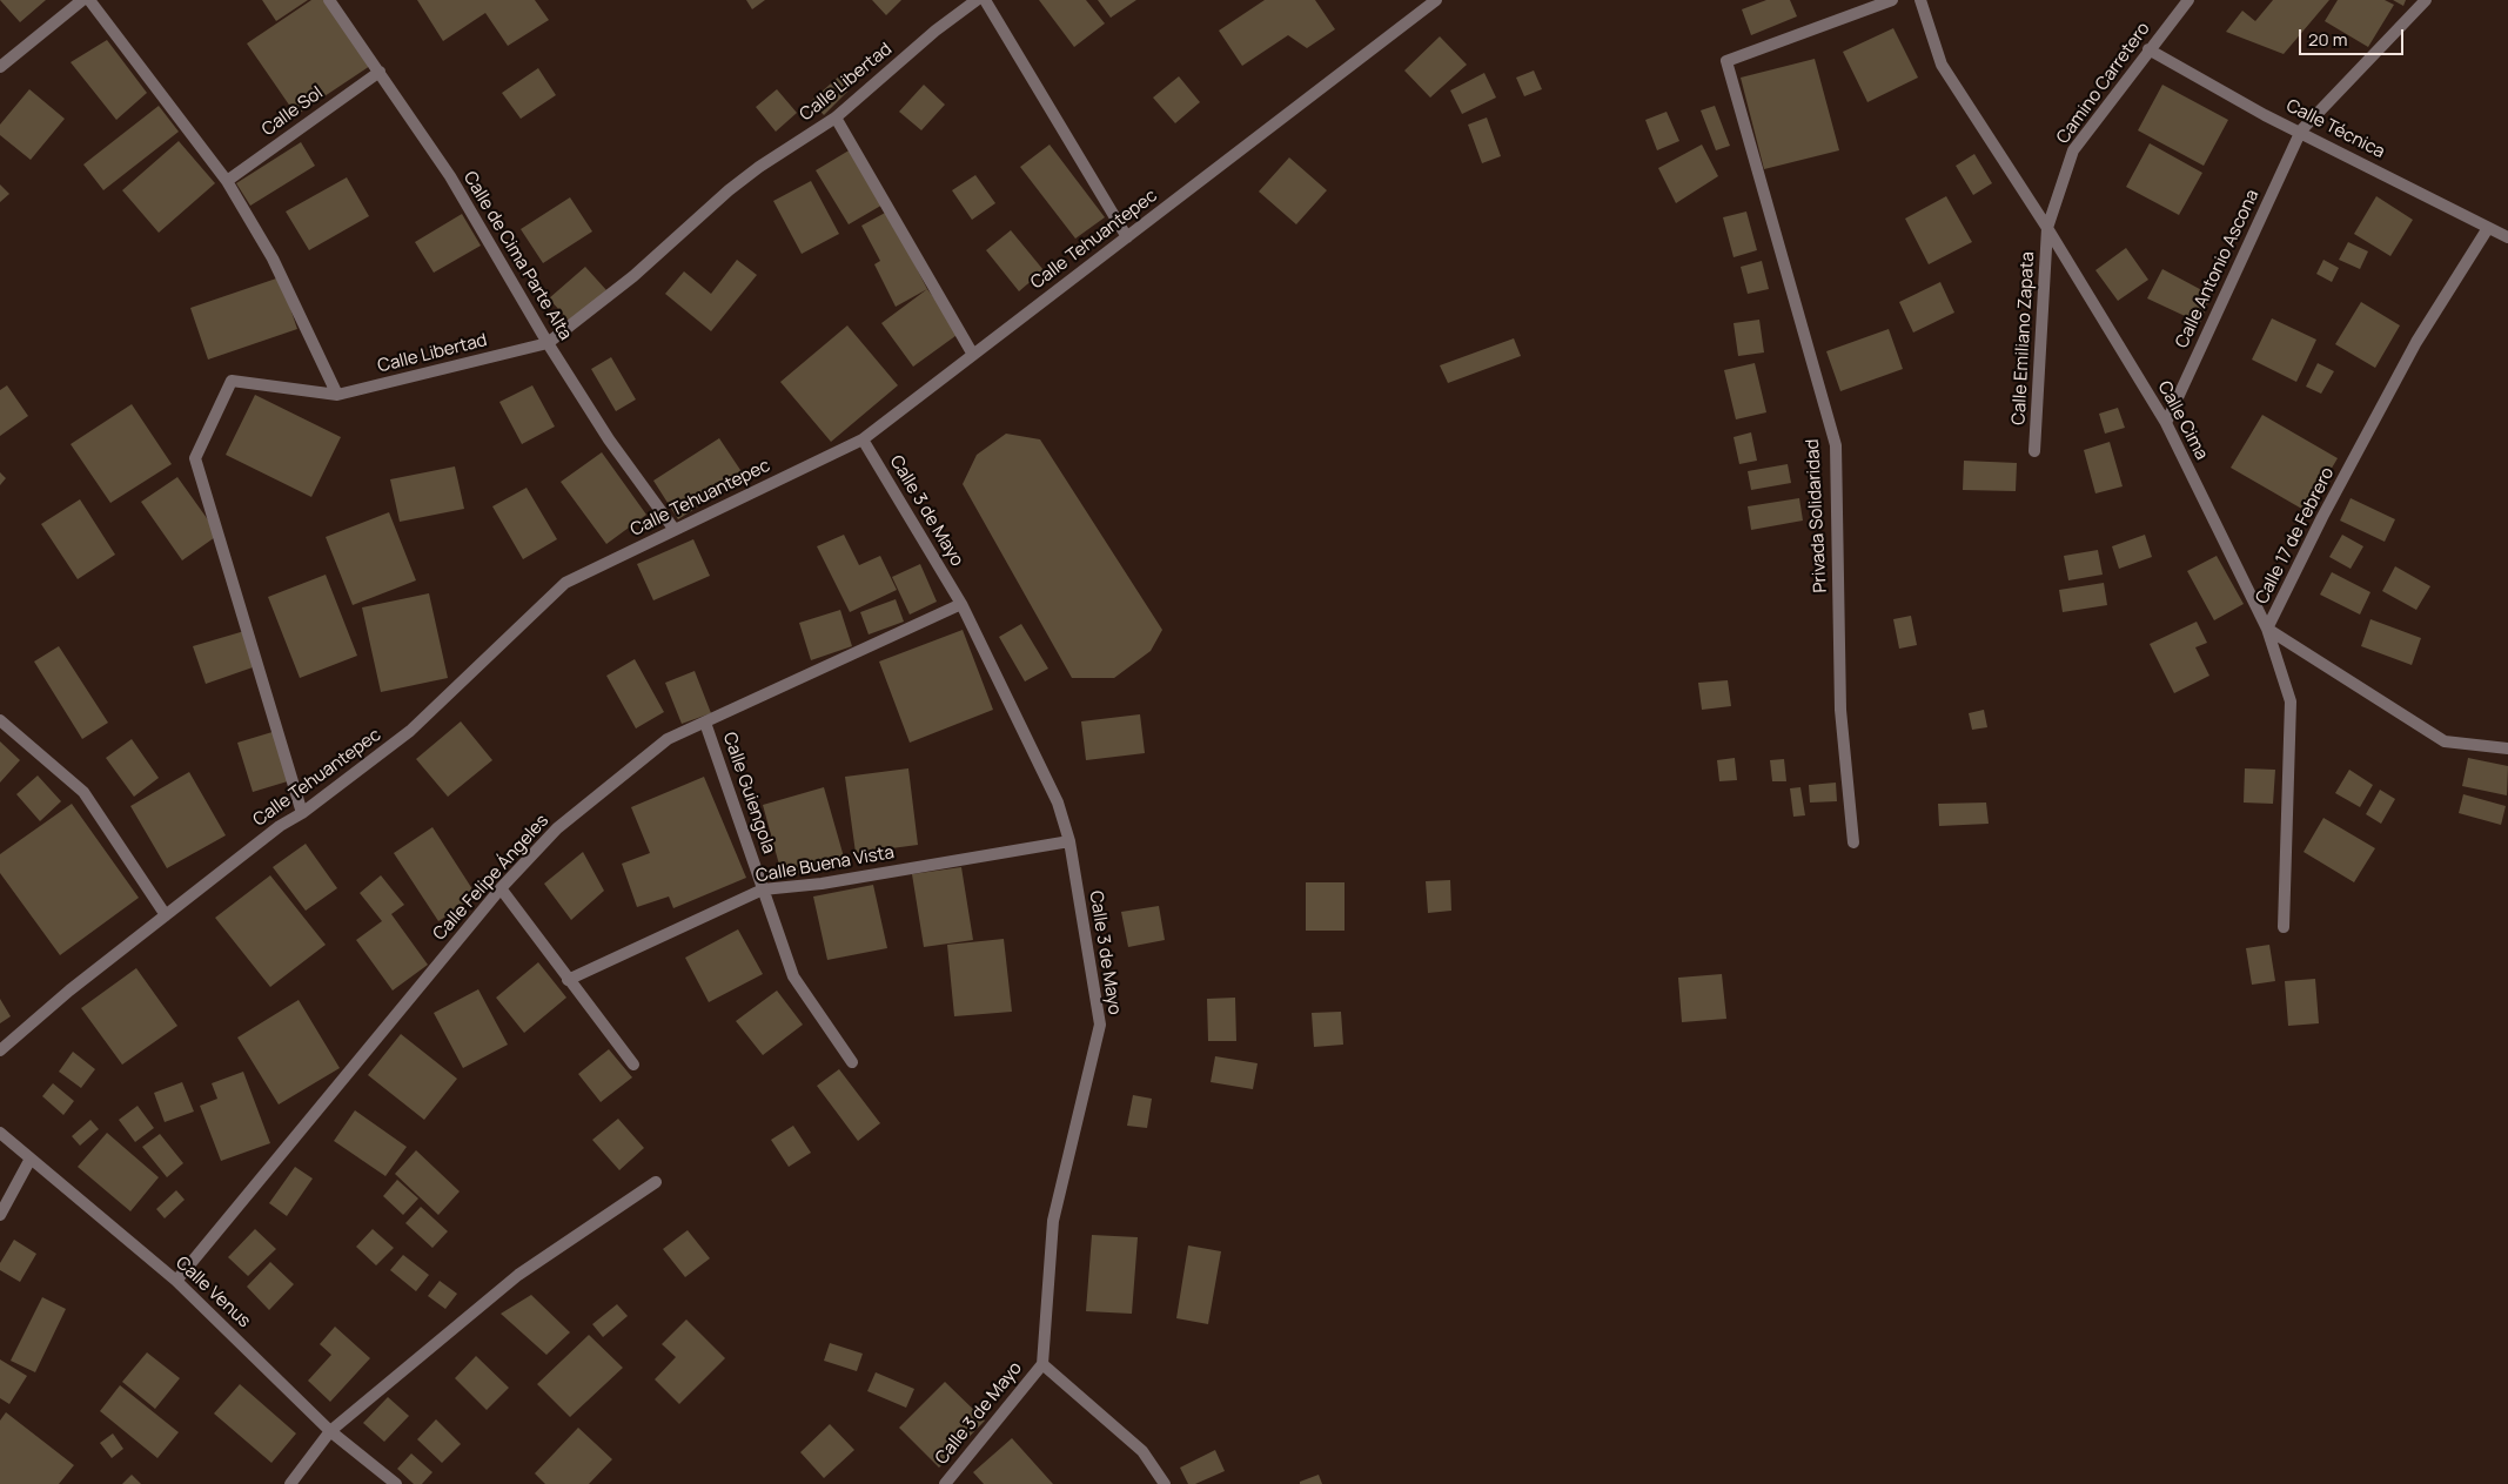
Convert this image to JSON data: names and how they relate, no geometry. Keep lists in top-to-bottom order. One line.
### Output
{"streets":{"street":["Calle Libertad","Camino Carretero","Calle Sol","Calle Técnica","Calle Tehuantepec","Calle de Cima Parte Alta","Calle Antonio Ascona","Calle Emiliano Zapata","Calle Cima","Calle 3 de Mayo","Privada Solidaridad","Calle 17 de Febrero","Calle Guiengola","Calle Buena Vista","Calle Felipe Ángeles","Calle Venus"]},"crossings":[["Calle Libertad","Calle Tehuantepec"],["Calle Libertad","Calle de Cima Parte Alta"],["Camino Carretero","Calle Técnica"],["Camino Carretero","Calle Emiliano Zapata"],["Camino Carretero","Calle Cima"],["Calle Sol","Calle de Cima Parte Alta"],["Calle Técnica","Calle Antonio Ascona"],["Calle Técnica","Calle 17 de Febrero"],["Calle Tehuantepec","Calle de Cima Parte Alta"],["Calle Tehuantepec","Calle 3 de Mayo"],["Calle Antonio Ascona","Calle Cima"],["Calle Emiliano Zapata","Calle Cima"],["Calle Cima","Calle 17 de Febrero"],["Calle 3 de Mayo","Calle Buena Vista"],["Calle 3 de Mayo","Calle Felipe Ángeles"],["Calle Guiengola","Calle Buena Vista"],["Calle Guiengola","Calle Felipe Ángeles"],["Calle Felipe Ángeles","Calle Venus"]],"scale_bar":"20 m"}
